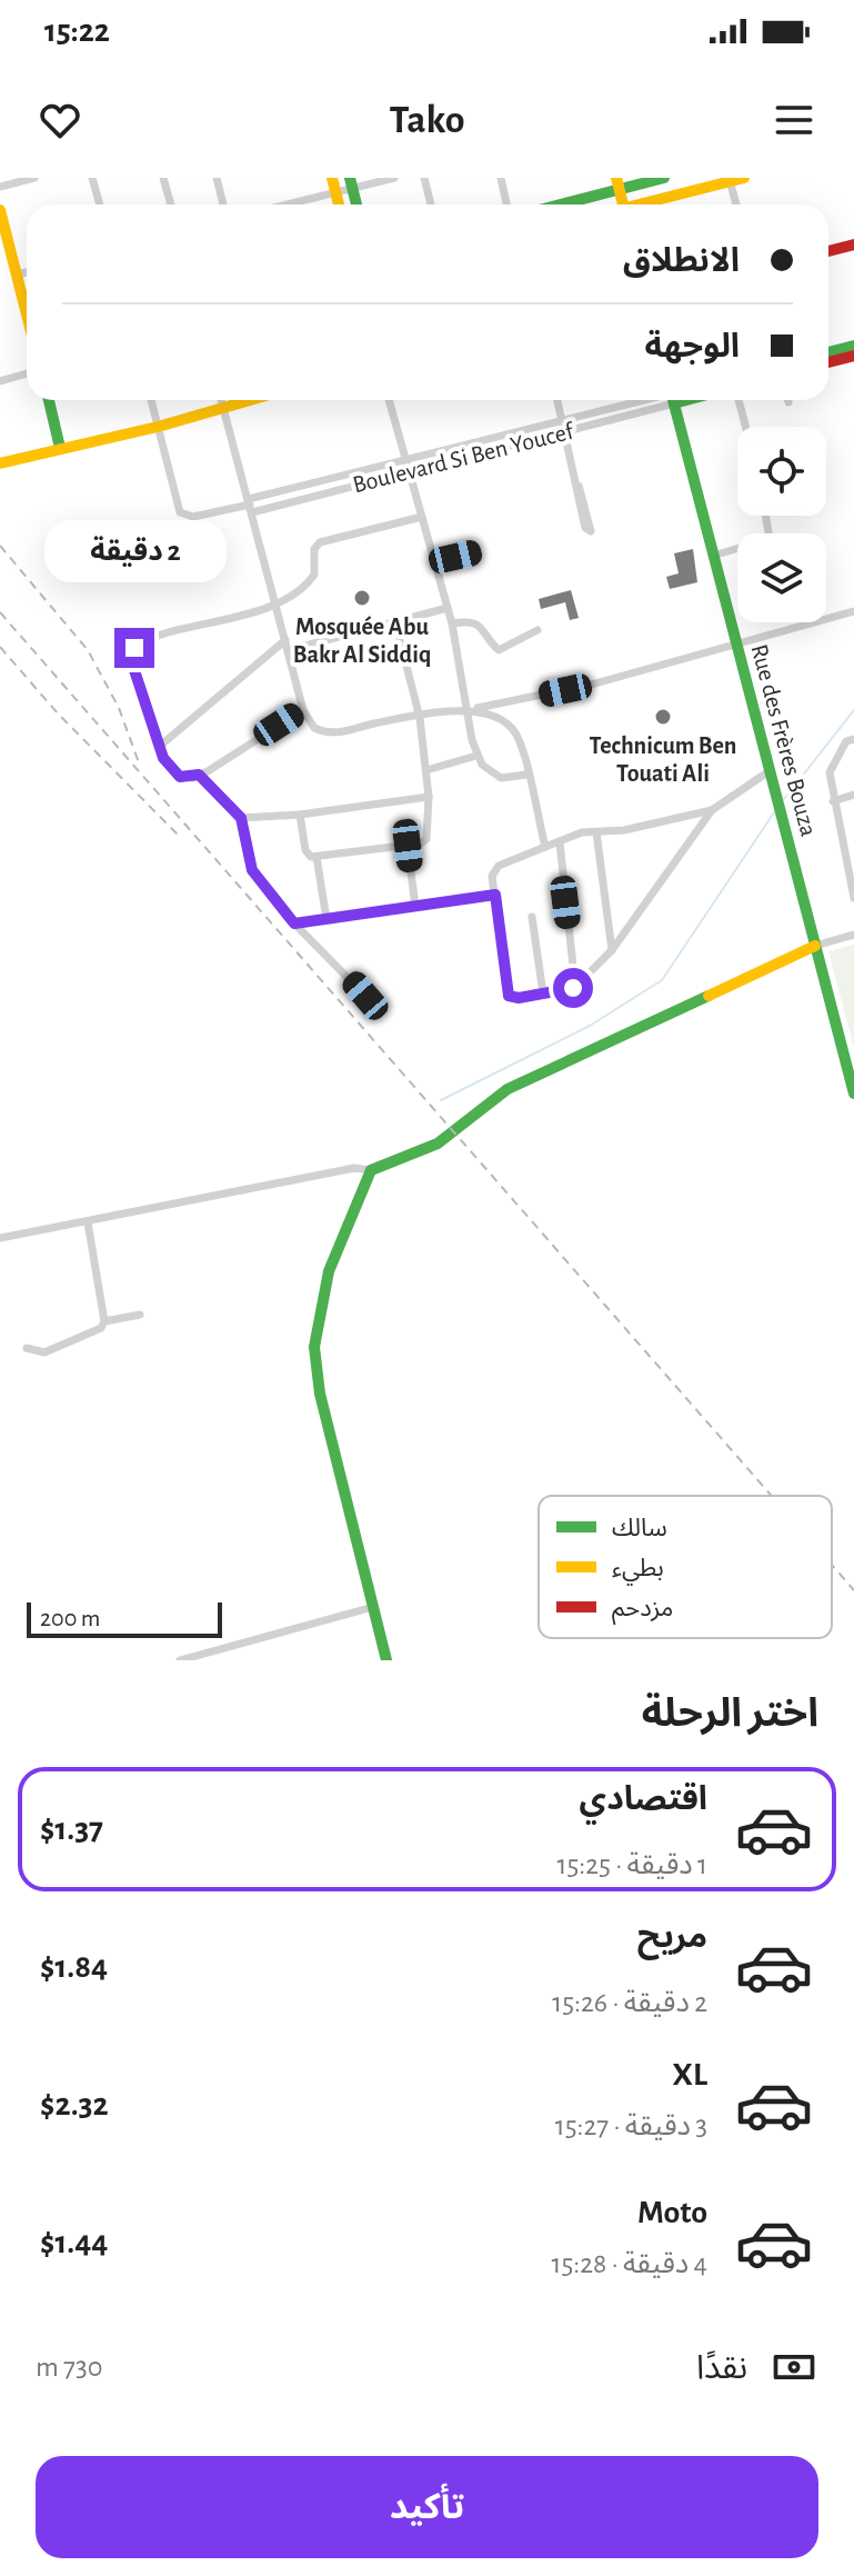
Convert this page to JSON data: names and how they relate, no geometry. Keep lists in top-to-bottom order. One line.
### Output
{"streets":{"main road":["Rue des Frères Bouza"],"street":["Boulevard Si Ben Youcef"]},"places":["Mosquée Abu Bakr Al Siddiq","Technicum Ben Touati Ali"],"legend":["سالك","بطيء","مزدحم"],"scale_bar":"200 m","page":{"status":"15:22","header":"Tako","banner":["الانطلاق","الوجهة"],"bubble":"2 دقيقة","scale":"200 m","heading":"اختر الرحلة","list":[{"name":"اقتصادي","note":"1 دقيقة · 15:25","value":"$1.37"},{"name":"مريح","note":"2 دقيقة · 15:26","value":"$1.84"},{"name":"XL","note":"3 دقيقة · 15:27","value":"$2.32"},{"name":"Moto","note":"4 دقيقة · 15:28","value":"$1.44"}],"pay":["نقدًا","730 m"],"buttons":"تأكيد"}}
